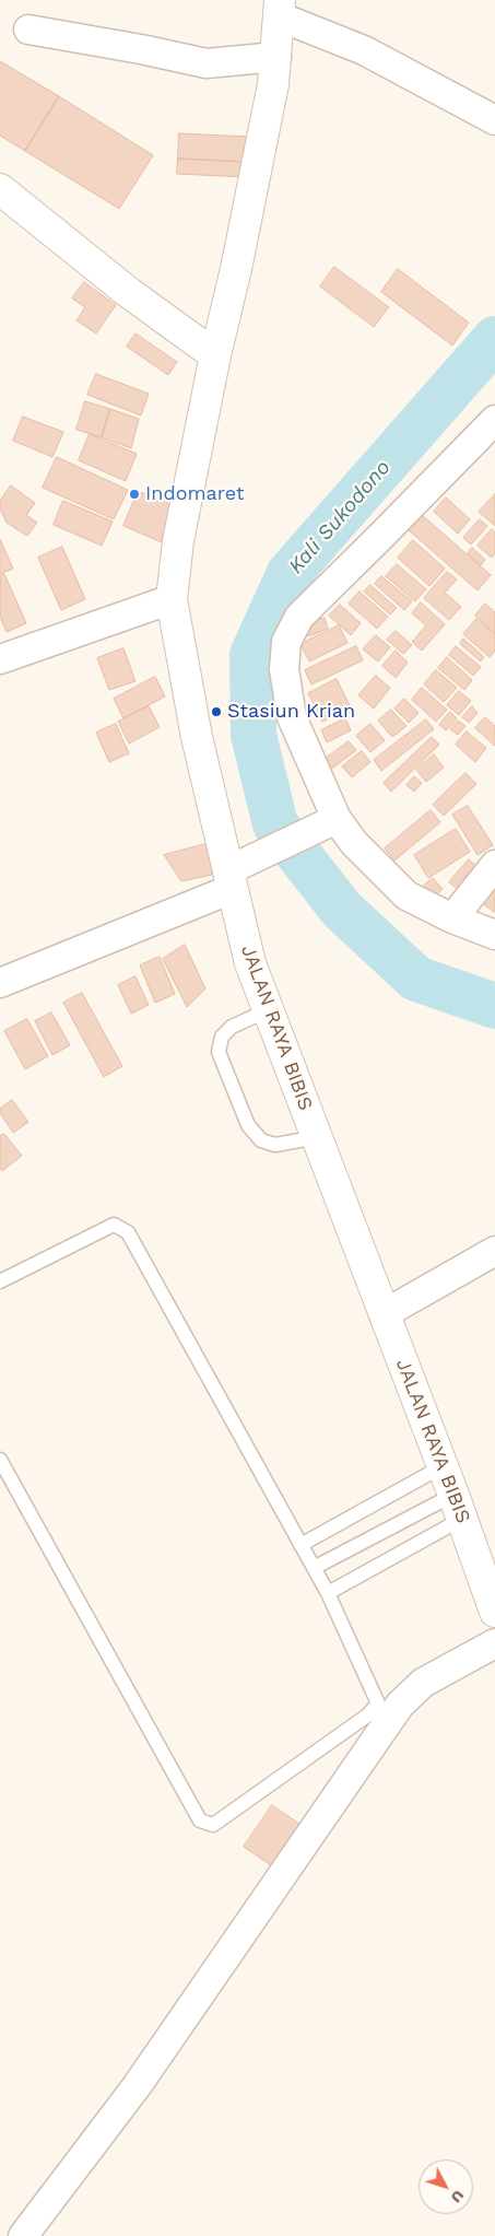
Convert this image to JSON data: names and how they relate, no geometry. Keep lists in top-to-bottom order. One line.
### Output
{"streets":{"main road":["JALAN RAYA BIBIS"]},"water":["Kali Sukodono"],"places":["Indomaret","Stasiun Krian"],"north":"bottom right"}
